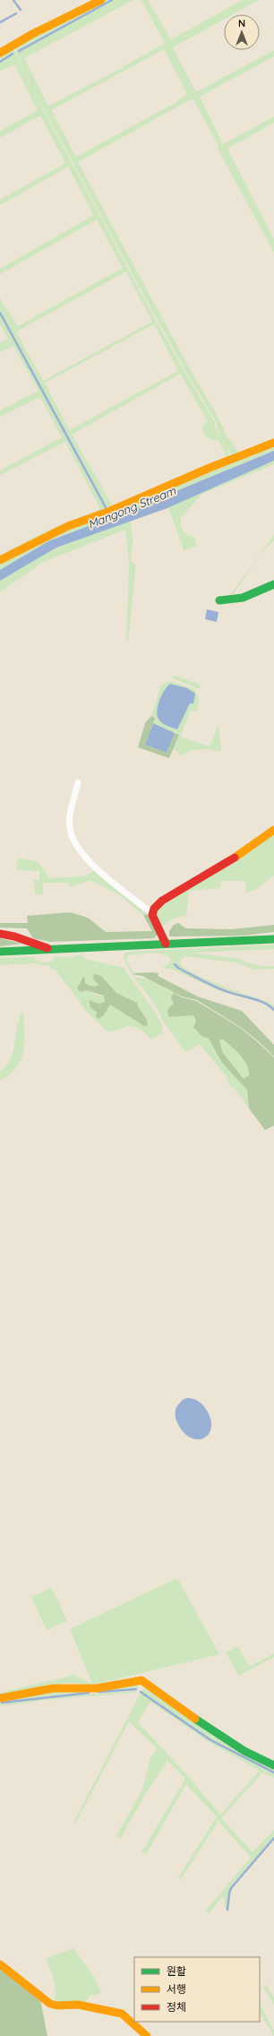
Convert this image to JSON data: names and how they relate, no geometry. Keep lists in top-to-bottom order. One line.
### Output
{"water":["Mangong Stream"],"legend":["원활","서행","정체"],"north":"top"}
